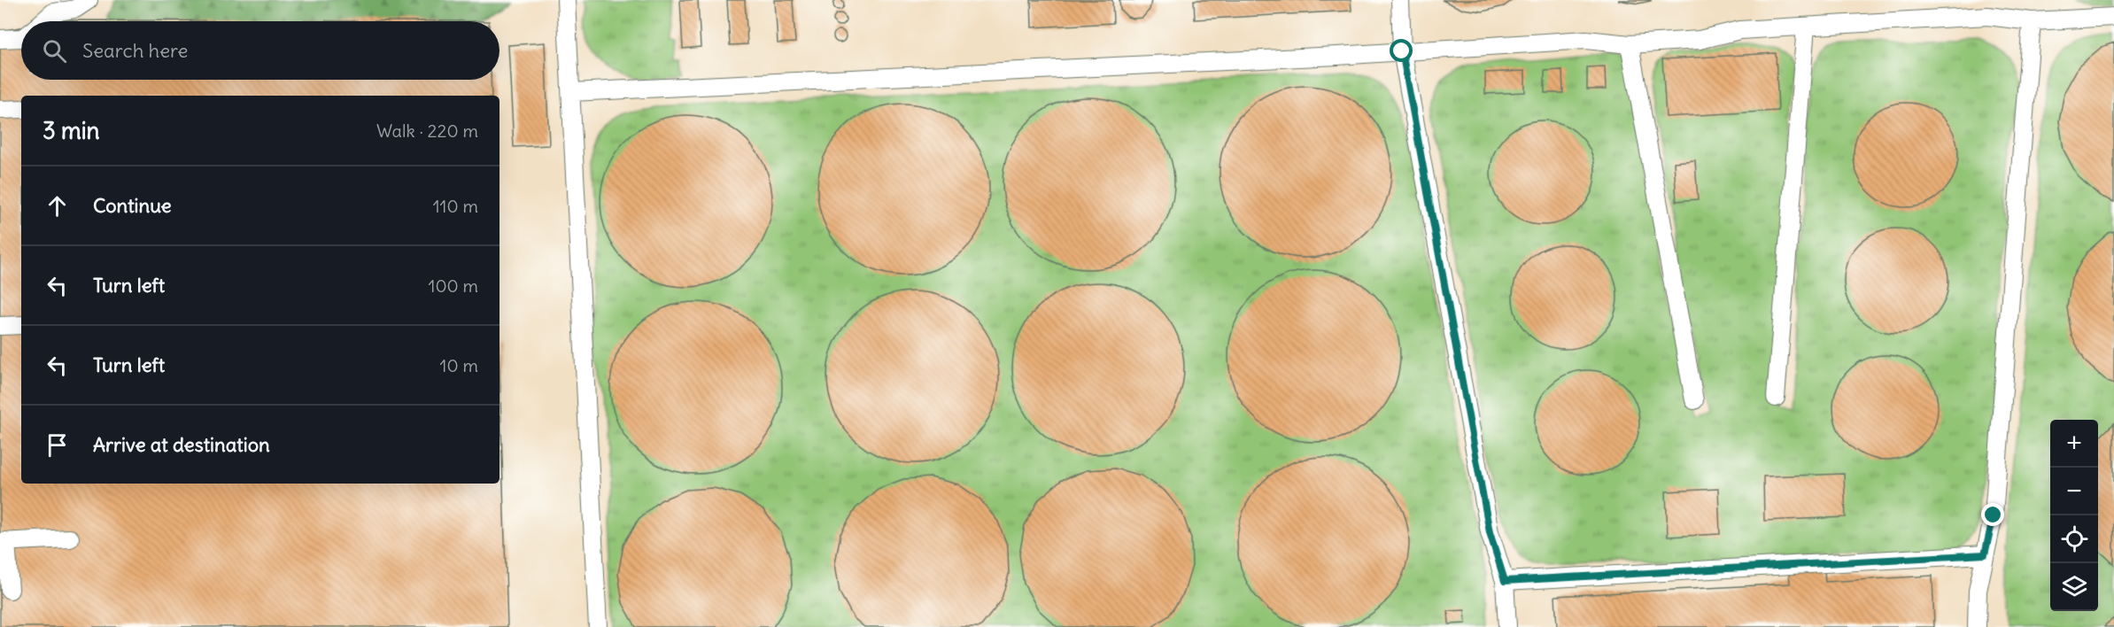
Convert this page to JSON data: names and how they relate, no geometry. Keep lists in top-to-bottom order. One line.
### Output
{"page":{"search":"Search here","heading":["3 min","Walk · 220 m"],"list":[["Continue","110 m"],["Turn left","100 m"],["Turn left","10 m"],"Arrive at destination"],"map_buttons":["+","−"]}}
